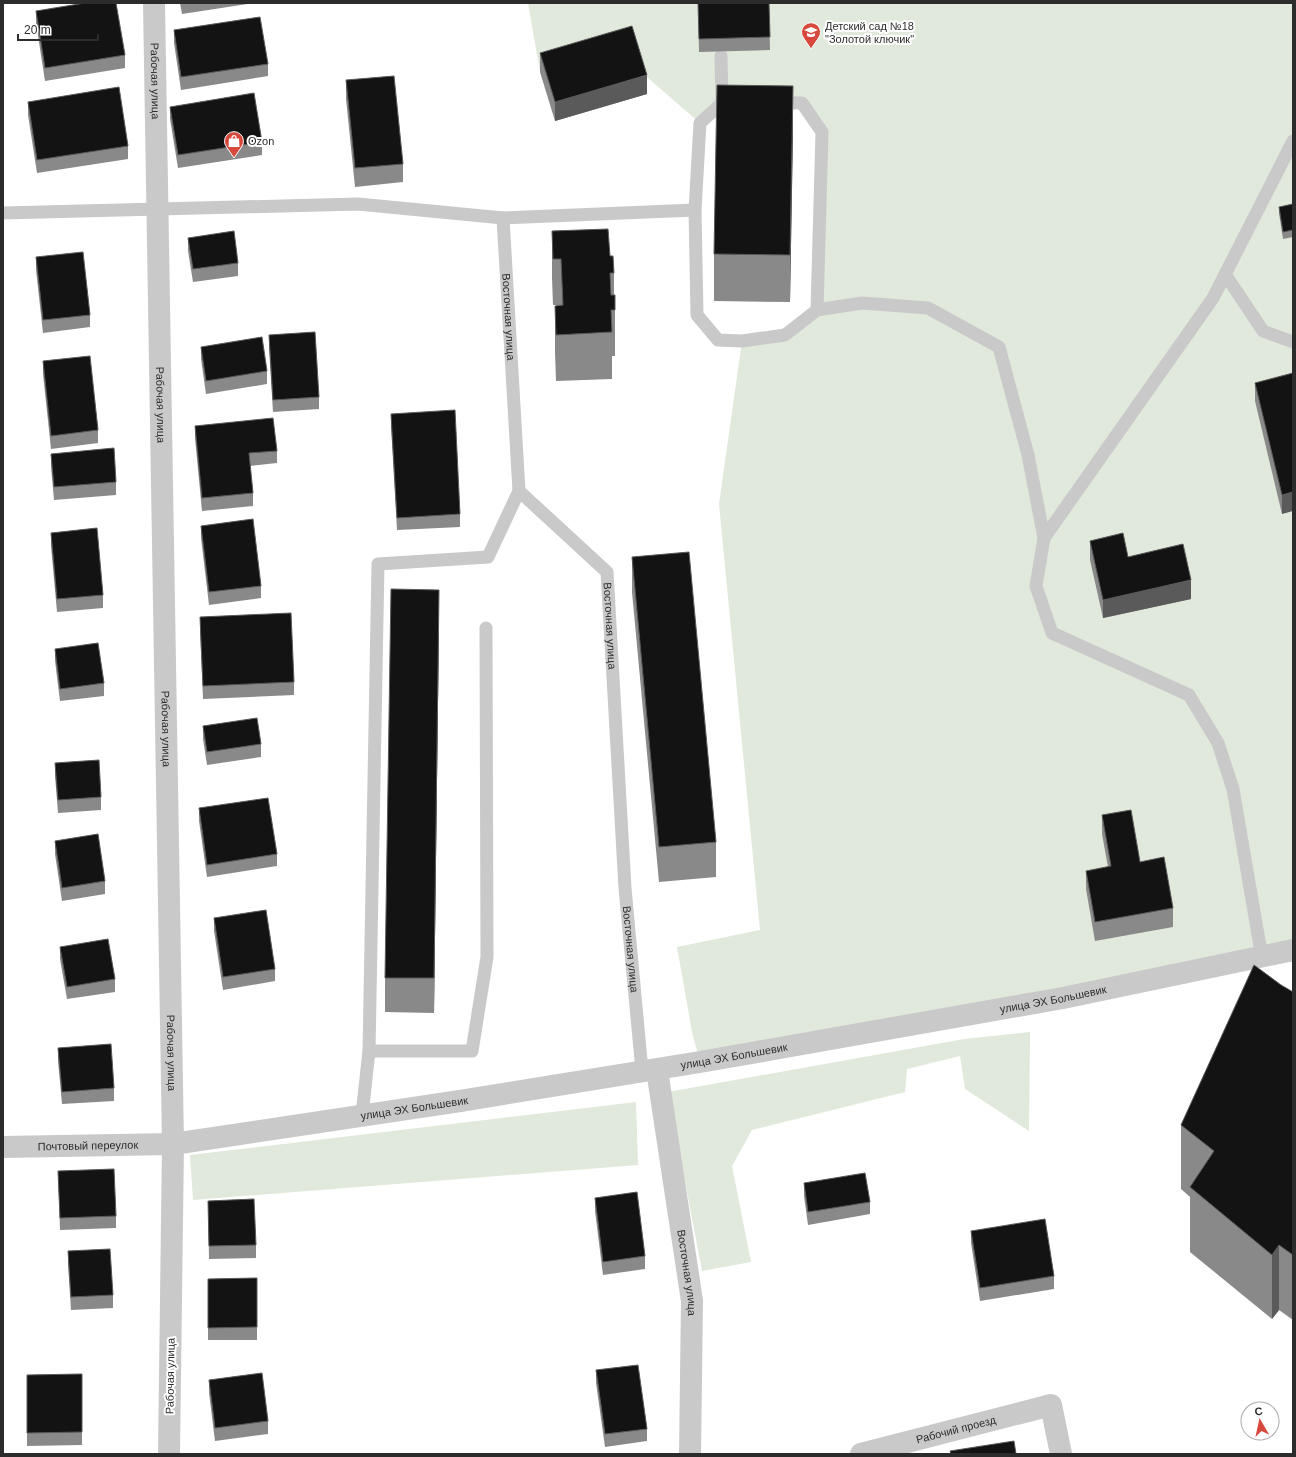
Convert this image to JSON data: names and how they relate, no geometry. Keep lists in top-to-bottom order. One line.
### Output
{"streets":{"street":["Рабочая улица","Восточная улица","улица ЭХ Большевик","Почтовый переулок","Рабочий проезд"]},"crossings":[["Рабочая улица","улица ЭХ Большевик"],["Рабочая улица","Почтовый переулок"],["Восточная улица","улица ЭХ Большевик"],["улица ЭХ Большевик","Почтовый переулок"]],"places":{"school or university":["Детский сад №18 \"Золотой ключик\""],"shop":["Ozon"]},"scale_bar":"20 m","north":"top"}
